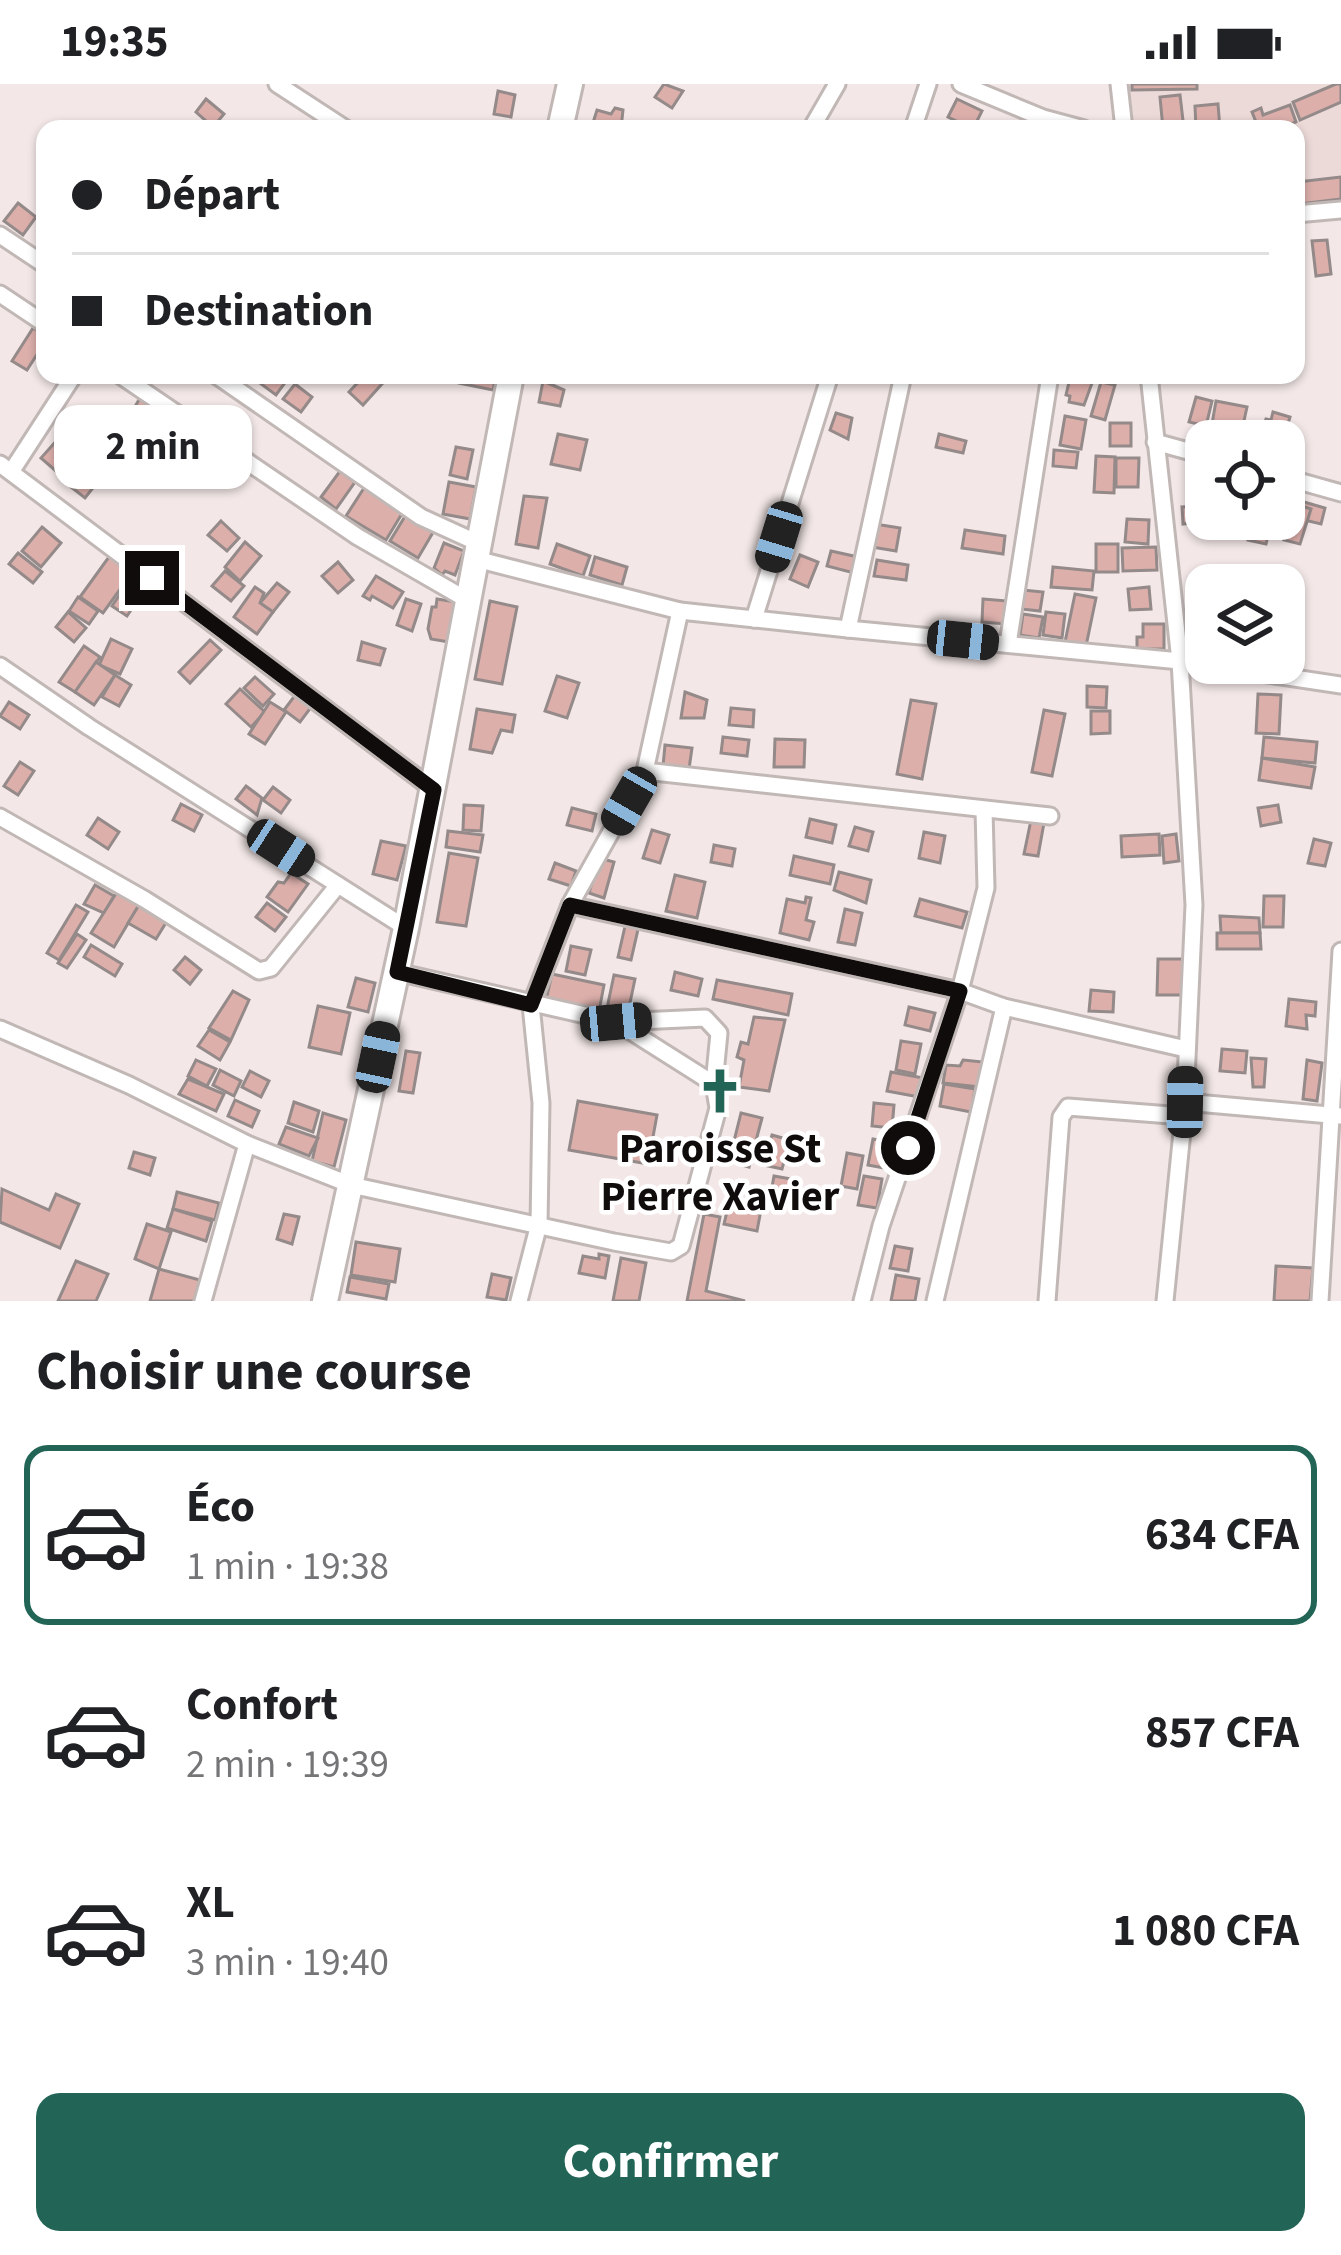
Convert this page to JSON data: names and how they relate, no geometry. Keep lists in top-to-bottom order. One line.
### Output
{"places":{"church":["Paroisse St Pierre Xavier"]},"page":{"status":"19:35","banner":["Départ","Destination"],"bubble":"2 min","heading":"Choisir une course","list":[{"name":"Éco","note":"1 min · 19:38","value":"634 CFA"},{"name":"Confort","note":"2 min · 19:39","value":"857 CFA"},{"name":"XL","note":"3 min · 19:40","value":"1 080 CFA"}],"buttons":"Confirmer"}}
